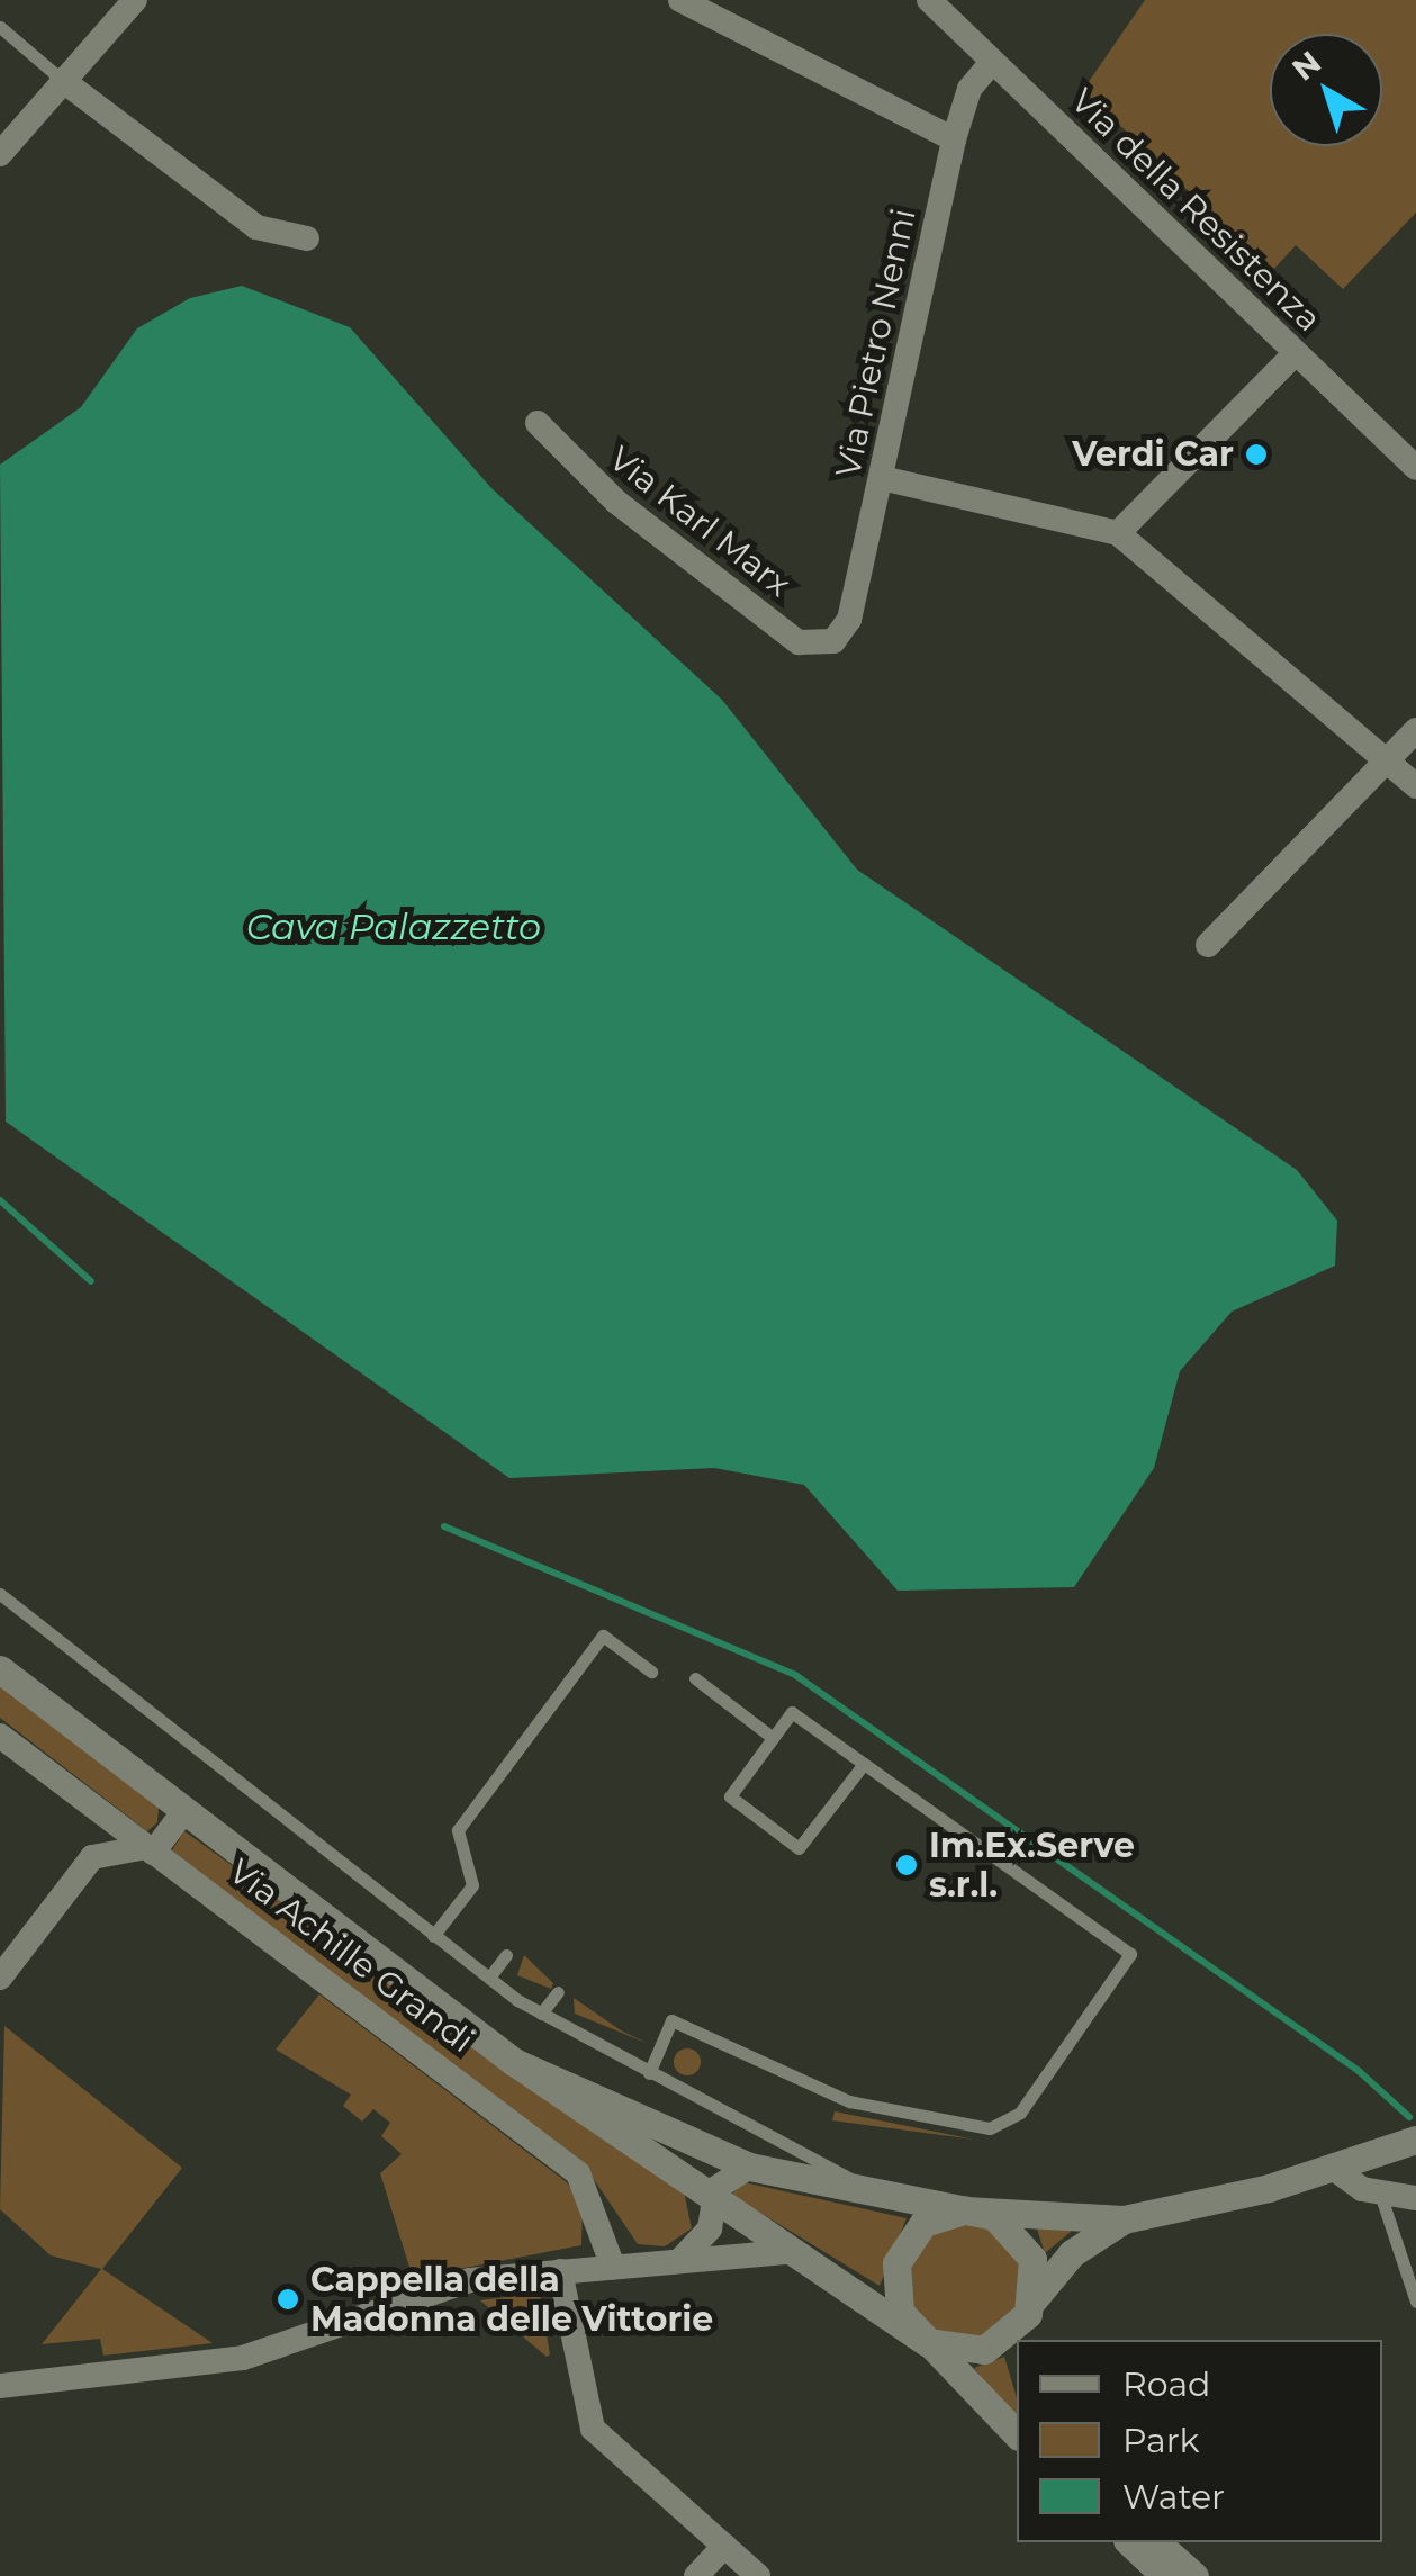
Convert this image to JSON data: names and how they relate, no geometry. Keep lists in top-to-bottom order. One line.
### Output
{"streets":{"main road":["Via Achille Grandi"],"street":["Via della Resistenza","Via Pietro Nenni","Via Karl Marx"]},"crossings":[["Via della Resistenza","Via Pietro Nenni"],["Via Pietro Nenni","Via Karl Marx"]],"water":["Cava Palazzetto"],"places":["Verdi Car","Im.Ex.Serve s.r.l.","Cappella della Madonna delle Vittorie"],"legend":["Road","Park","Water"],"north":"top left"}
